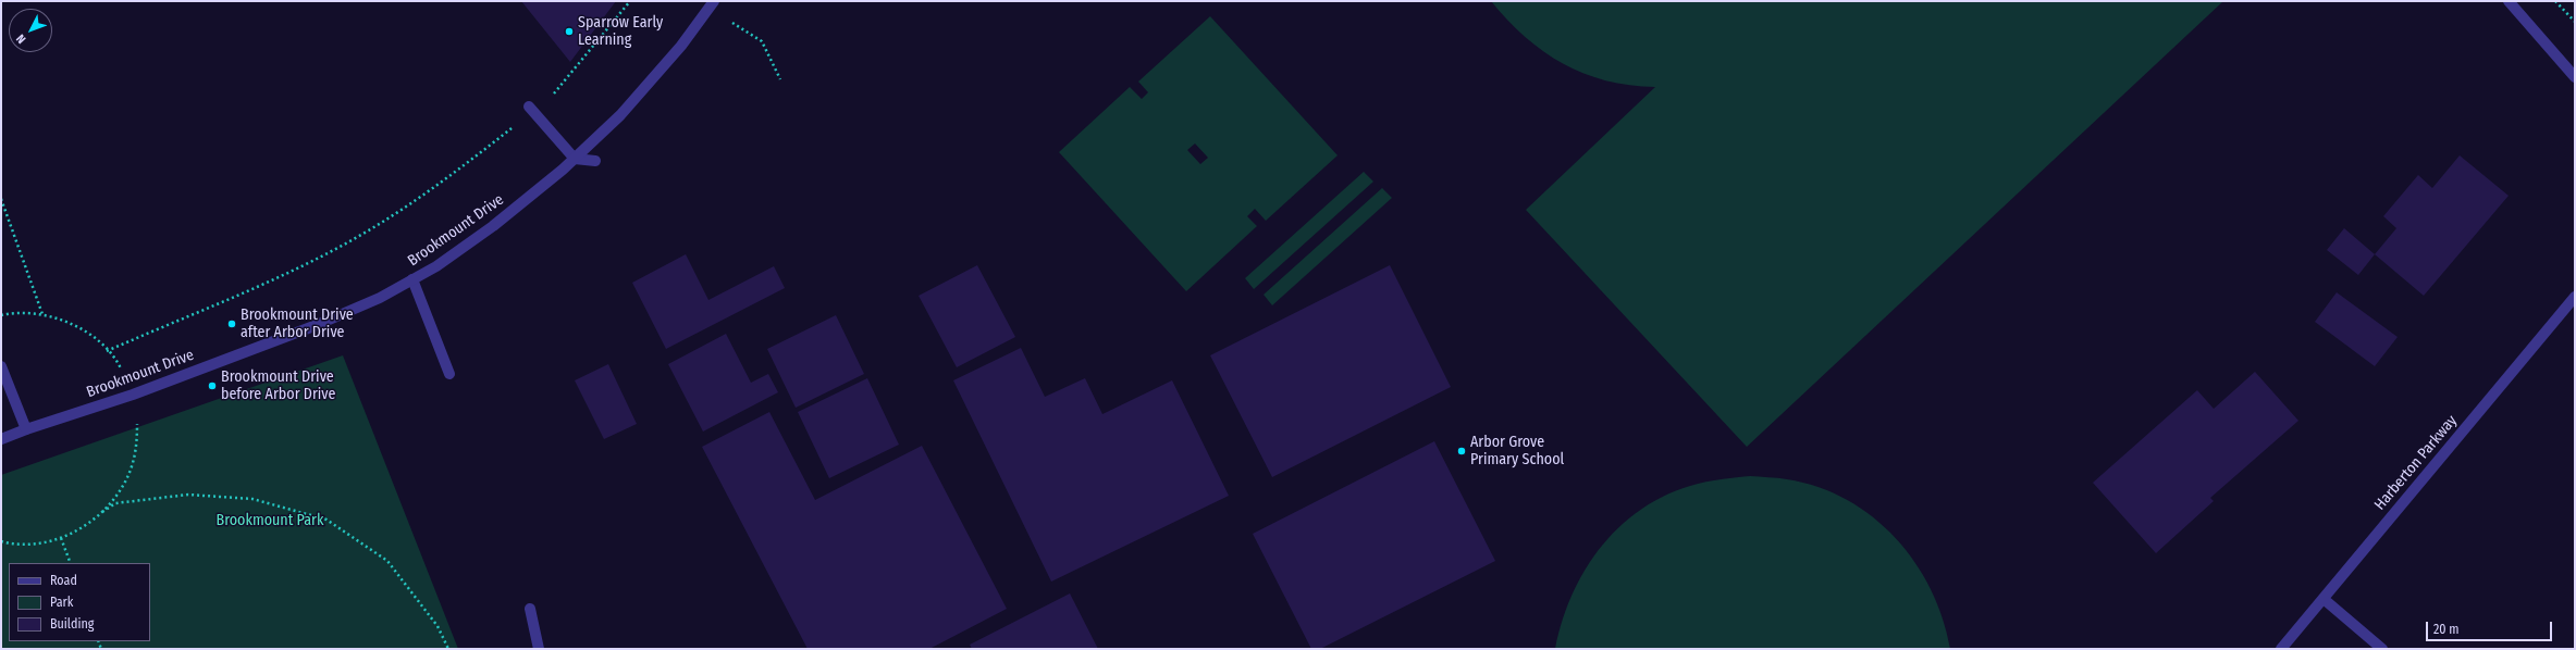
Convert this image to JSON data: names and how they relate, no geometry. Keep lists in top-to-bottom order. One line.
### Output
{"streets":{"street":["Brookmount Drive","Harberton Parkway"]},"parks":["Brookmount Park"],"places":["Sparrow Early Learning","Brookmount Drive after Arbor Drive","Brookmount Drive before Arbor Drive","Arbor Grove Primary School"],"legend":["Road","Park","Building"],"scale_bar":"20 m","north":"bottom left"}
